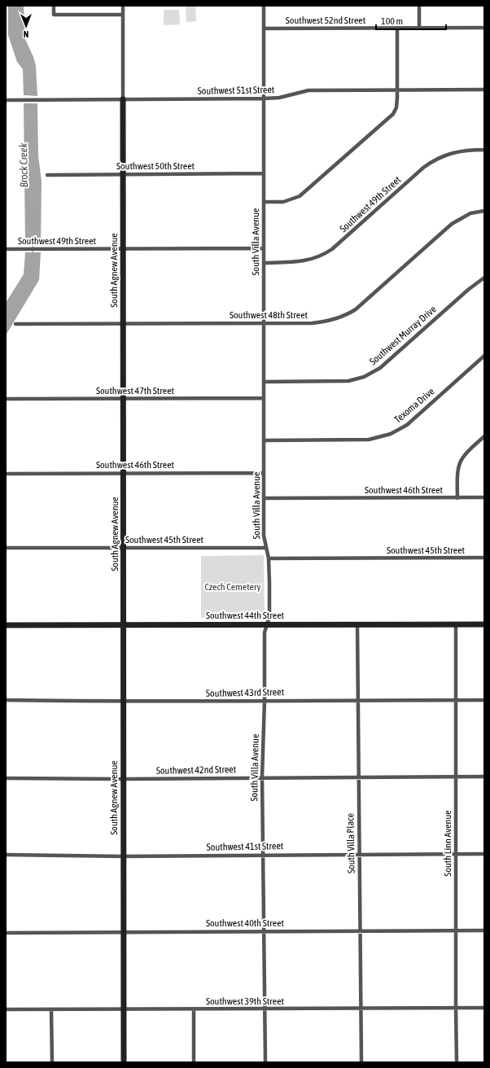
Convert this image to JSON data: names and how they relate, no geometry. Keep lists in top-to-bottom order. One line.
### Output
{"streets":{"street":["Southwest 52nd Street","Southwest 51st Street","Southwest 50th Street","Southwest 49th Street","South Villa Avenue","South Agnew Avenue","Southwest 48th Street","Southwest Murray Drive","Southwest 47th Street","Texoma Drive","Southwest 46th Street","Southwest 45th Street","Southwest 44th Street","Southwest 43rd Street","Southwest 42nd Street","South Villa Place","South Linn Avenue","Southwest 41st Street","Southwest 40th Street","Southwest 39th Street"]},"crossings":[["Southwest 52nd Street","South Villa Avenue"],["Southwest 51st Street","South Villa Avenue"],["Southwest 51st Street","South Agnew Avenue"],["Southwest 50th Street","South Villa Avenue"],["Southwest 50th Street","South Agnew Avenue"],["Southwest 49th Street","South Villa Avenue"],["Southwest 49th Street","South Agnew Avenue"],["South Villa Avenue","Southwest 48th Street"],["South Villa Avenue","Southwest Murray Drive"],["South Villa Avenue","Southwest 47th Street"],["South Villa Avenue","Texoma Drive"],["South Villa Avenue","Southwest 46th Street"],["South Villa Avenue","Southwest 45th Street"],["South Villa Avenue","Southwest 44th Street"],["South Villa Avenue","Southwest 43rd Street"],["South Villa Avenue","Southwest 42nd Street"],["South Villa Avenue","Southwest 41st Street"],["South Villa Avenue","Southwest 40th Street"],["South Villa Avenue","Southwest 39th Street"],["South Agnew Avenue","Southwest 48th Street"],["South Agnew Avenue","Southwest 47th Street"],["South Agnew Avenue","Southwest 46th Street"],["South Agnew Avenue","Southwest 45th Street"],["South Agnew Avenue","Southwest 44th Street"],["South Agnew Avenue","Southwest 43rd Street"],["South Agnew Avenue","Southwest 42nd Street"],["South Agnew Avenue","Southwest 41st Street"],["South Agnew Avenue","Southwest 40th Street"],["South Agnew Avenue","Southwest 39th Street"],["Southwest 44th Street","South Villa Place"],["Southwest 44th Street","South Linn Avenue"],["Southwest 43rd Street","South Villa Place"],["Southwest 43rd Street","South Linn Avenue"],["Southwest 42nd Street","South Villa Place"],["Southwest 42nd Street","South Linn Avenue"],["South Villa Place","Southwest 41st Street"],["South Villa Place","Southwest 40th Street"],["South Villa Place","Southwest 39th Street"],["South Linn Avenue","Southwest 41st Street"],["South Linn Avenue","Southwest 40th Street"],["South Linn Avenue","Southwest 39th Street"]],"water":["Brock Creek"],"parks":["Czech Cemetery"],"scale_bar":"100 m","north":"bottom"}
